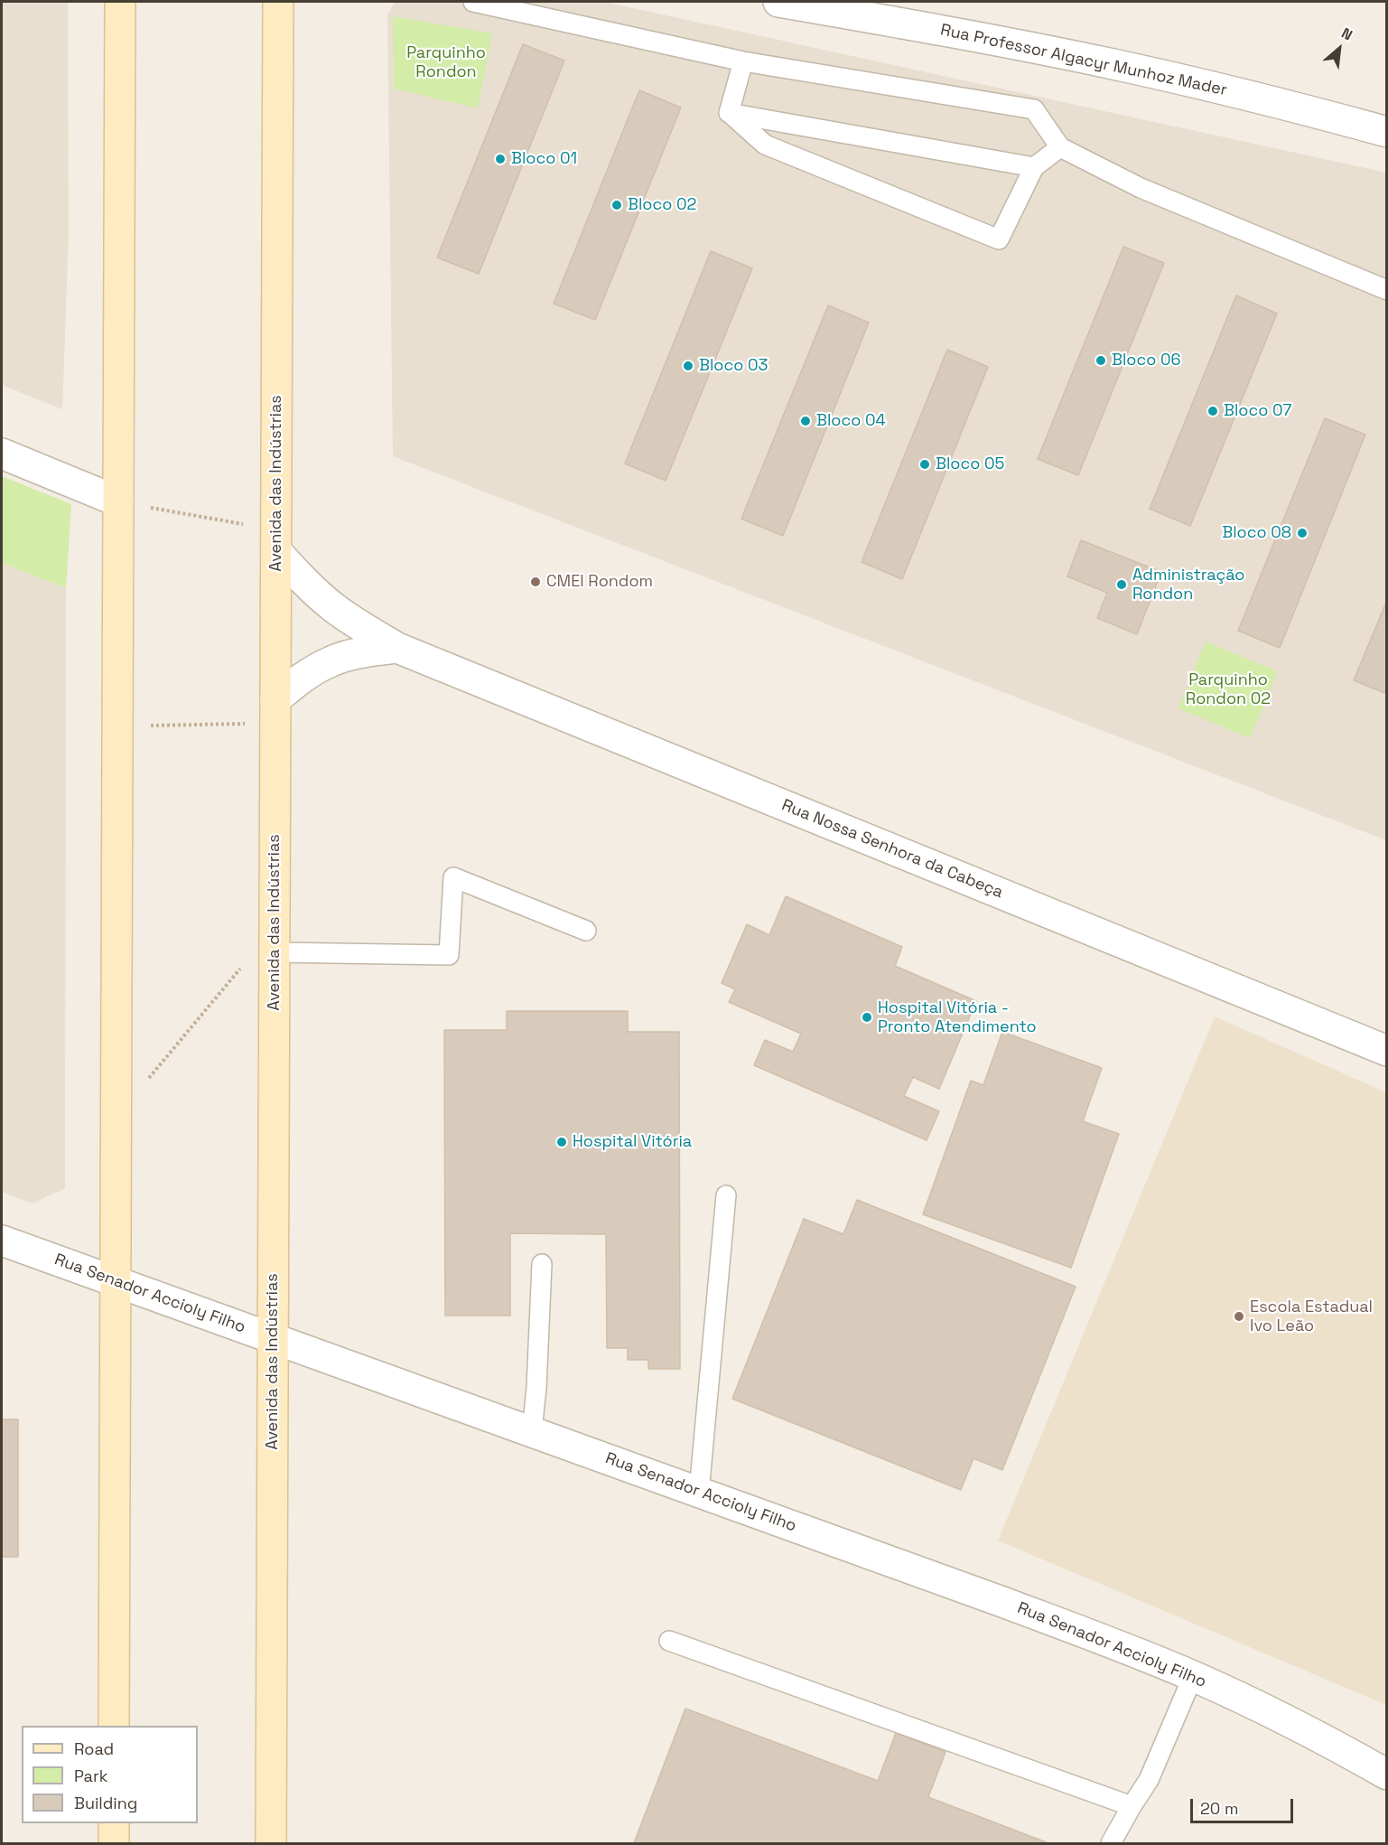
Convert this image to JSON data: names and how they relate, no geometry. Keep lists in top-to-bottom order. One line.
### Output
{"streets":{"main road":["Avenida das Indústrias"],"street":["Rua Professor Algacyr Munhoz Mader","Rua Nossa Senhora da Cabeça","Rua Senador Accioly Filho"]},"crossings":[["Avenida das Indústrias","Rua Nossa Senhora da Cabeça"],["Avenida das Indústrias","Rua Senador Accioly Filho"]],"parks":["Parquinho Rondon","Parquinho Rondon 02"],"places":["Bloco 01","Bloco 02","Bloco 06","Bloco 03","Bloco 07","Bloco 04","Bloco 05","Bloco 08","CMEI Rondom","Administração Rondon","Hospital Vitória - Pronto Atendimento","Hospital Vitória","Escola Estadual Ivo Leão"],"legend":["Road","Park","Building"],"scale_bar":"20 m","north":"top right"}
